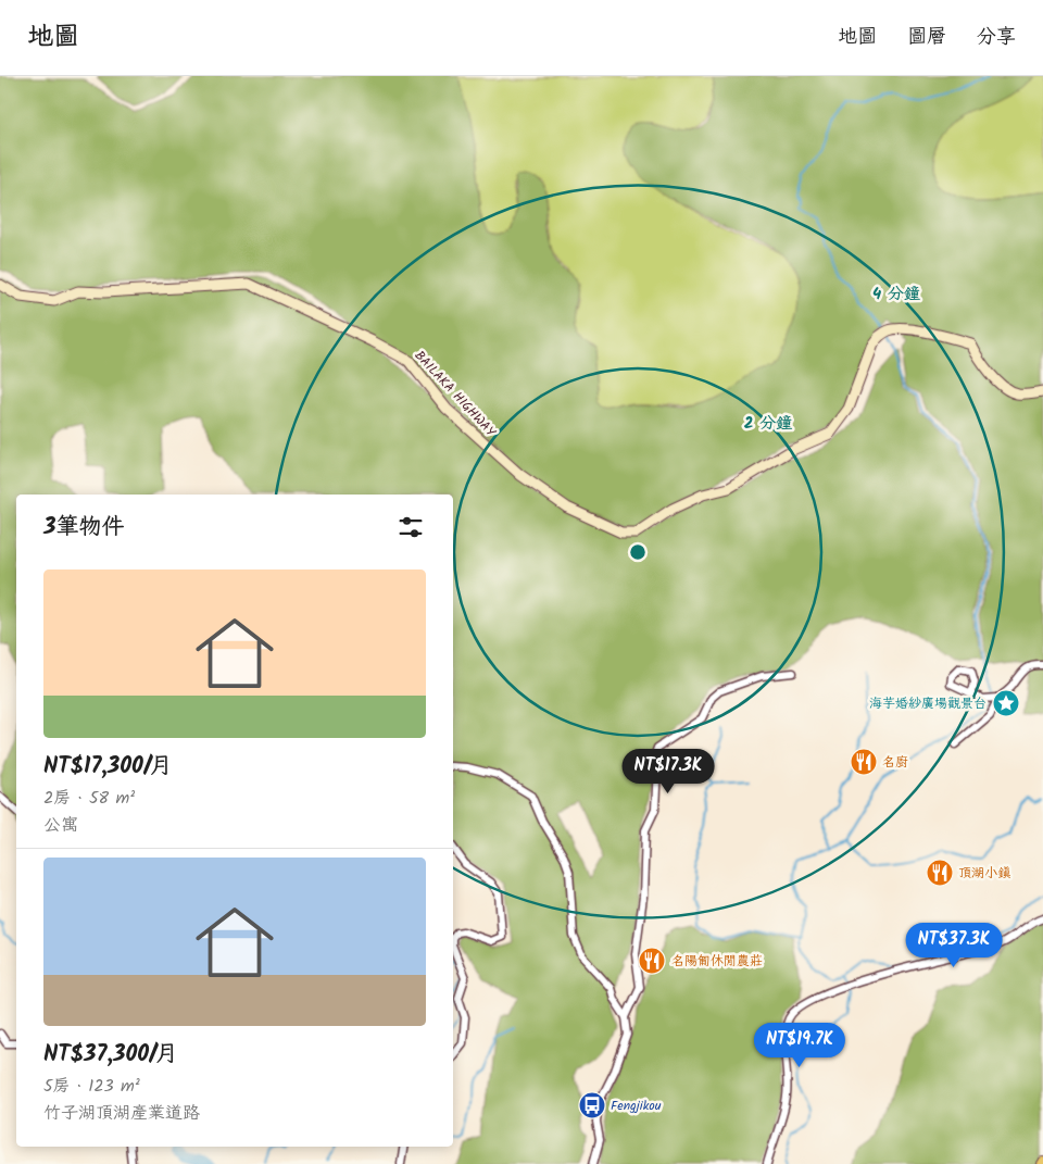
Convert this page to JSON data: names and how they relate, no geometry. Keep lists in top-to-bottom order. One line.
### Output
{"streets":{"main road":["BAILAKA HIGHWAY"]},"places":{"place":["海芋婚紗廣場觀景台"],"restaurant":["名廚","頂湖小鎮","名陽匍休閒農莊"],"bus stop":["Fengjikou"]},"page":{"header":"地圖","nav":["地圖","圖層","分享"],"heading":"3筆物件","list":[{"name":"NT$17,300/月","note":"2房 · 58 m² · 公寓"},{"name":"NT$37,300/月","note":"5房 · 123 m² · 竹子湖頂湖產業道路"}],"price":["NT$17.3K","NT$37.3K","NT$19.7K"]},"rings":["4 分鐘","2 分鐘"]}
